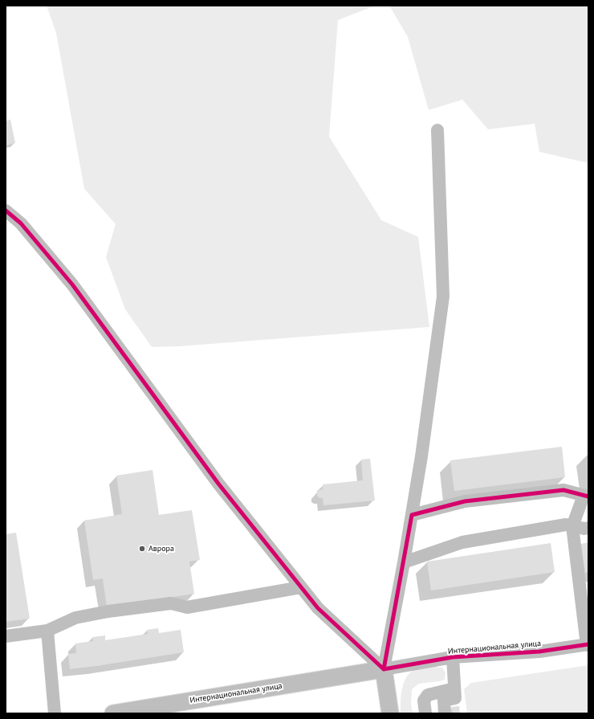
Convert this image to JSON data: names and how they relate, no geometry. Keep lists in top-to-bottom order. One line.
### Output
{"streets":{"main road":["Интернациональная улица"]},"places":["Аврора"]}
